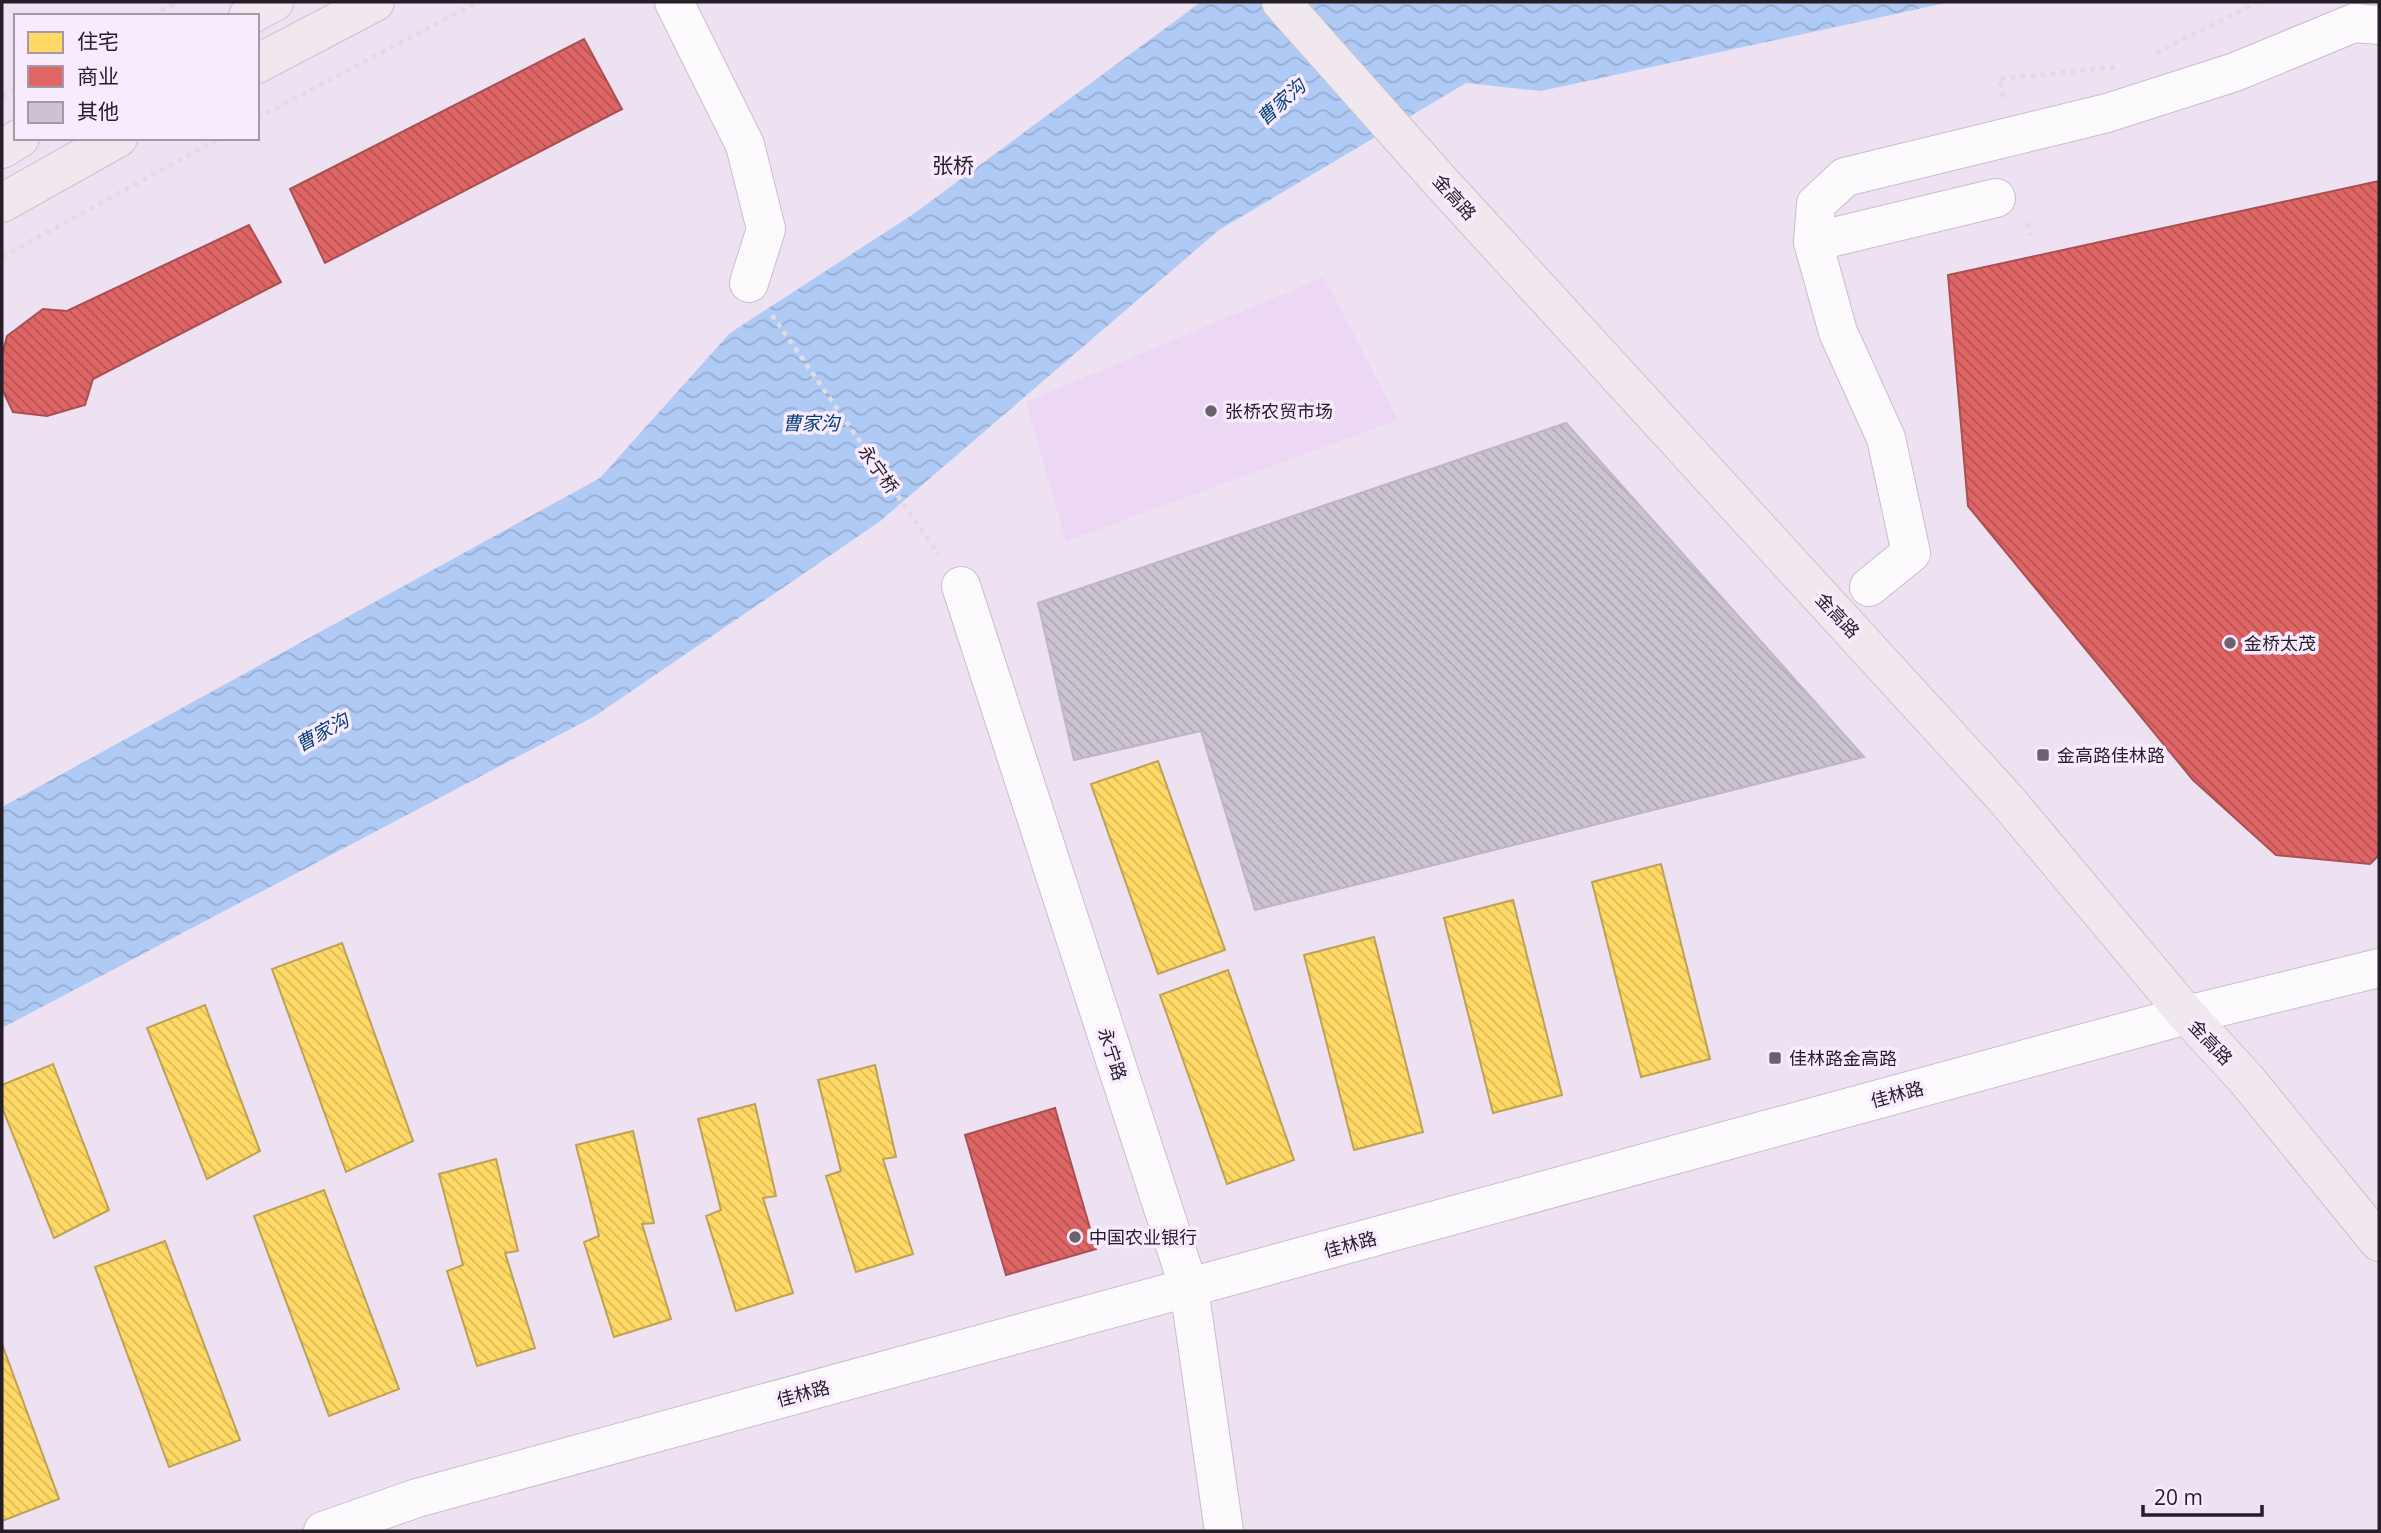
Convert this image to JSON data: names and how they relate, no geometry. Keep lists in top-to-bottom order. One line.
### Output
{"streets":{"main road":["金高路"],"street":["永宁路","佳林路"],"path":["永宁桥"]},"crossings":[["金高路","佳林路"],["永宁桥","永宁路"],["永宁路","佳林路"]],"districts":["张桥"],"water":["曹家沟"],"places":{"other":["张桥农贸市场","金桥太茂","中国农业银行"],"transit":["金高路佳林路","佳林路金高路"]},"legend":["住宅","商业","其他"],"scale_bar":"20 m"}
